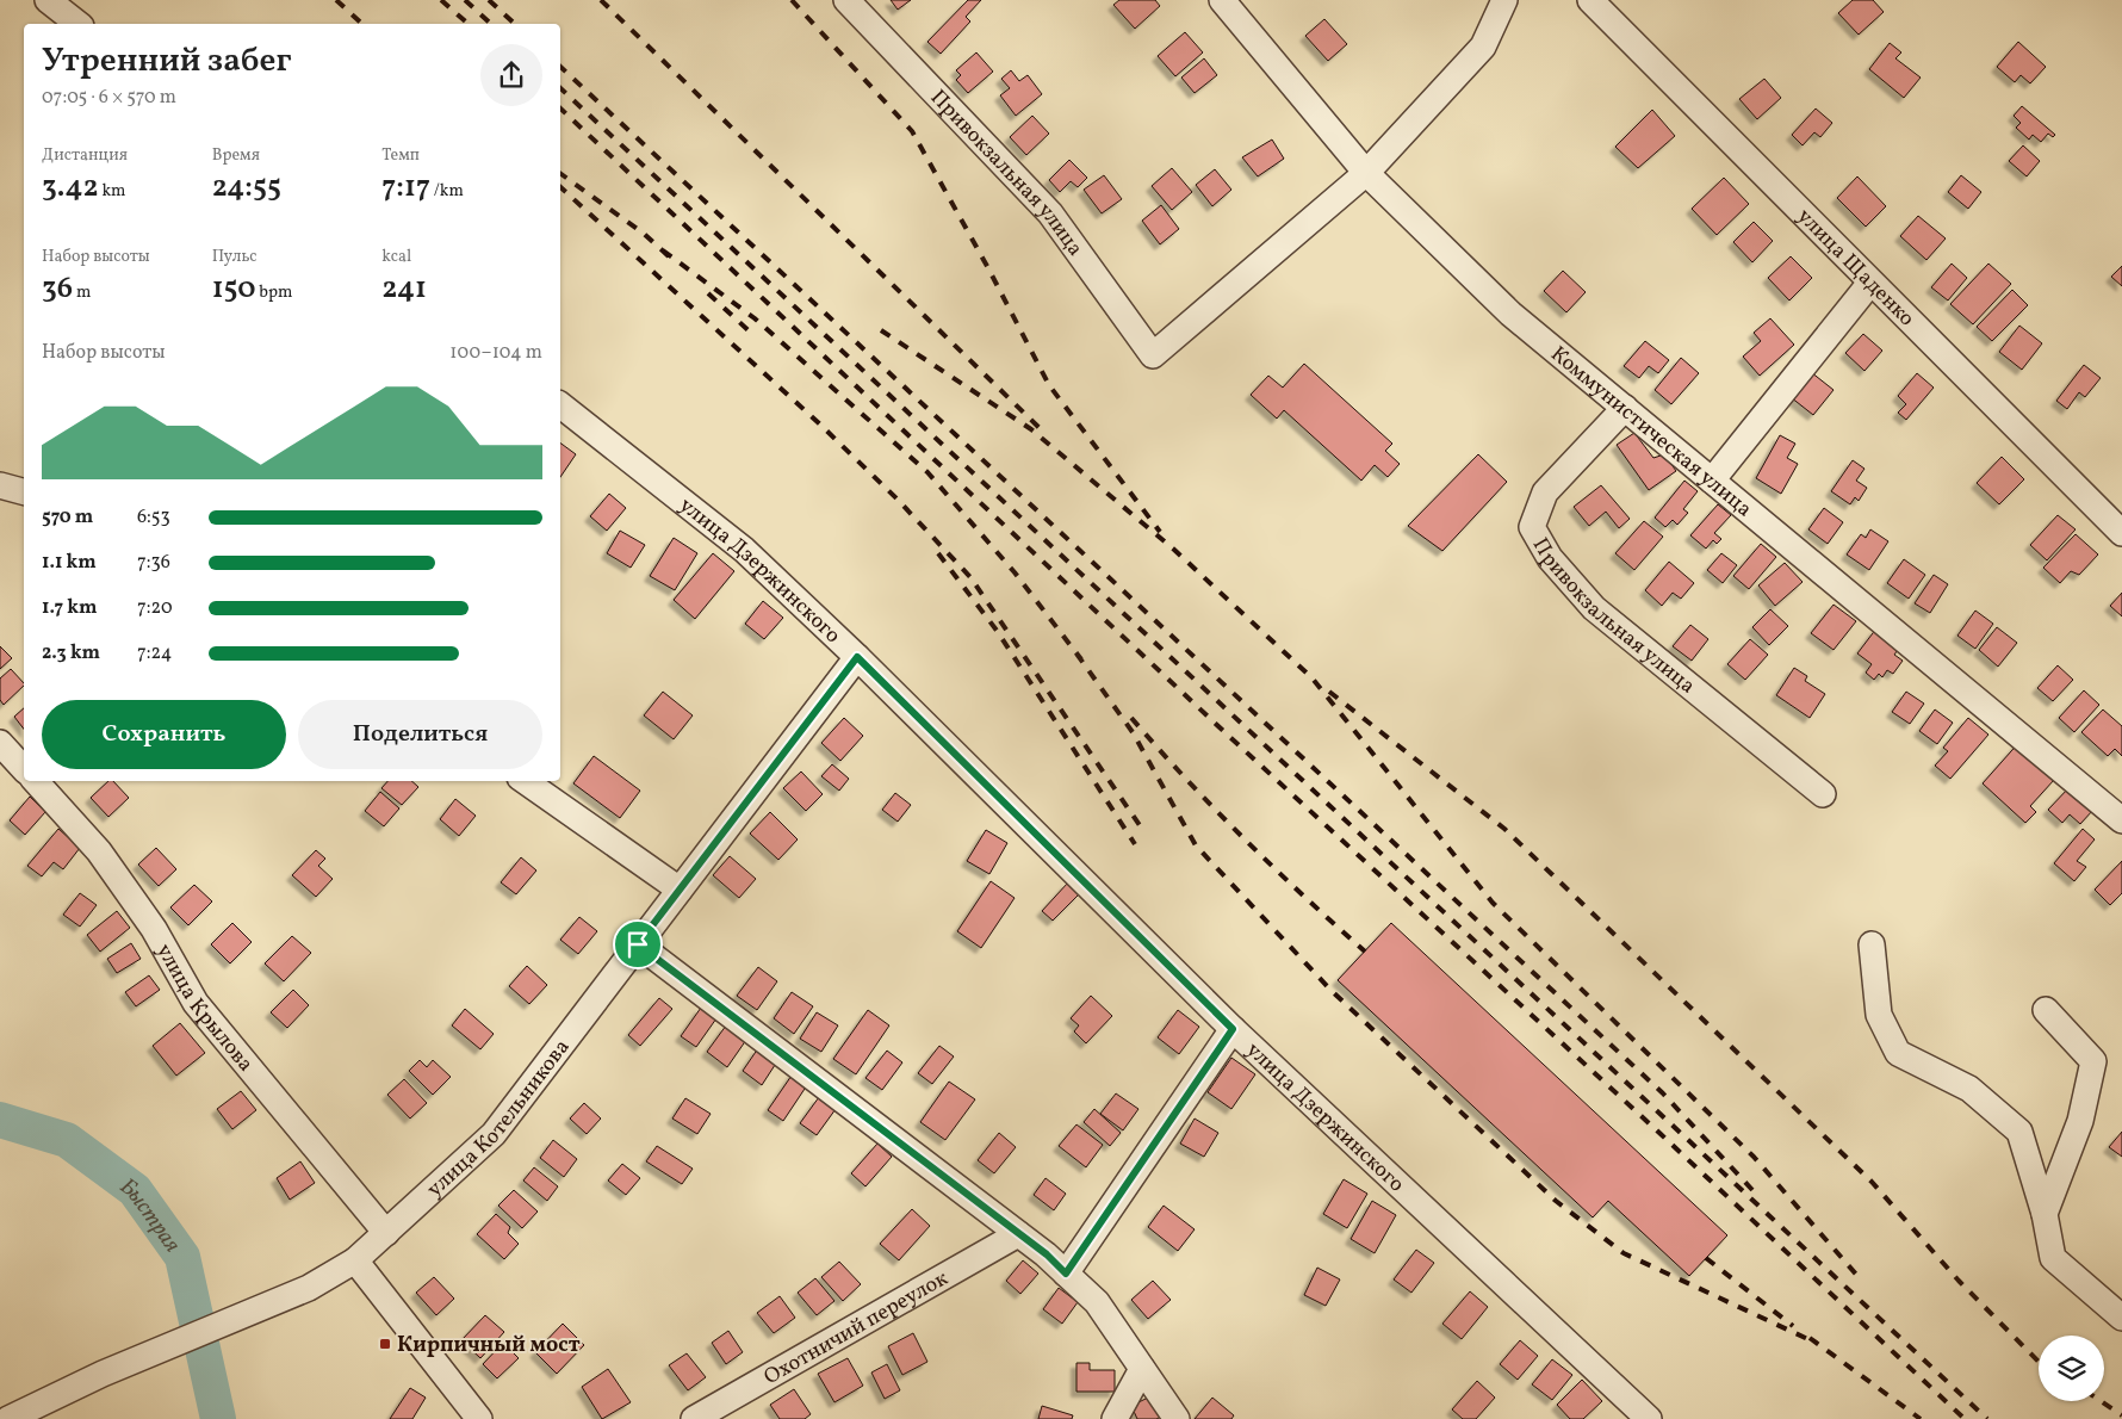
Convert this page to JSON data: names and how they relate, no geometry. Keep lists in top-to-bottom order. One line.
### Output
{"streets":{"street":["Привокзальная улица","улица Щаденко","Коммунистическая улица","улица Дзержинского","улица Крылова","улица Котельникова","Охотничий переулок"]},"crossings":[["Привокзальная улица","Коммунистическая улица"],["улица Дзержинского","улица Котельникова"],["улица Крылова","улица Котельникова"]],"water":["Быстрая"],"places":{"transit":["Кирпичный мост"]},"page":{"heading":["Утренний забег","07:05 · 6 × 570 m"],"stats":[["Дистанция","3.42 km"],["Время","24:55"],["Темп","7:17 /km"],["Набор высоты","36 m"],["Пульс","150 bpm"],["kcal","241"]],"chart":["Набор высоты","100–104 m"],"list":[{"name":"570 m","note":"6:53"},{"name":"1.1 km","note":"7:36"},{"name":"1.7 km","note":"7:20"},{"name":"2.3 km","note":"7:24"}],"buttons":["Сохранить","Поделиться"]}}
